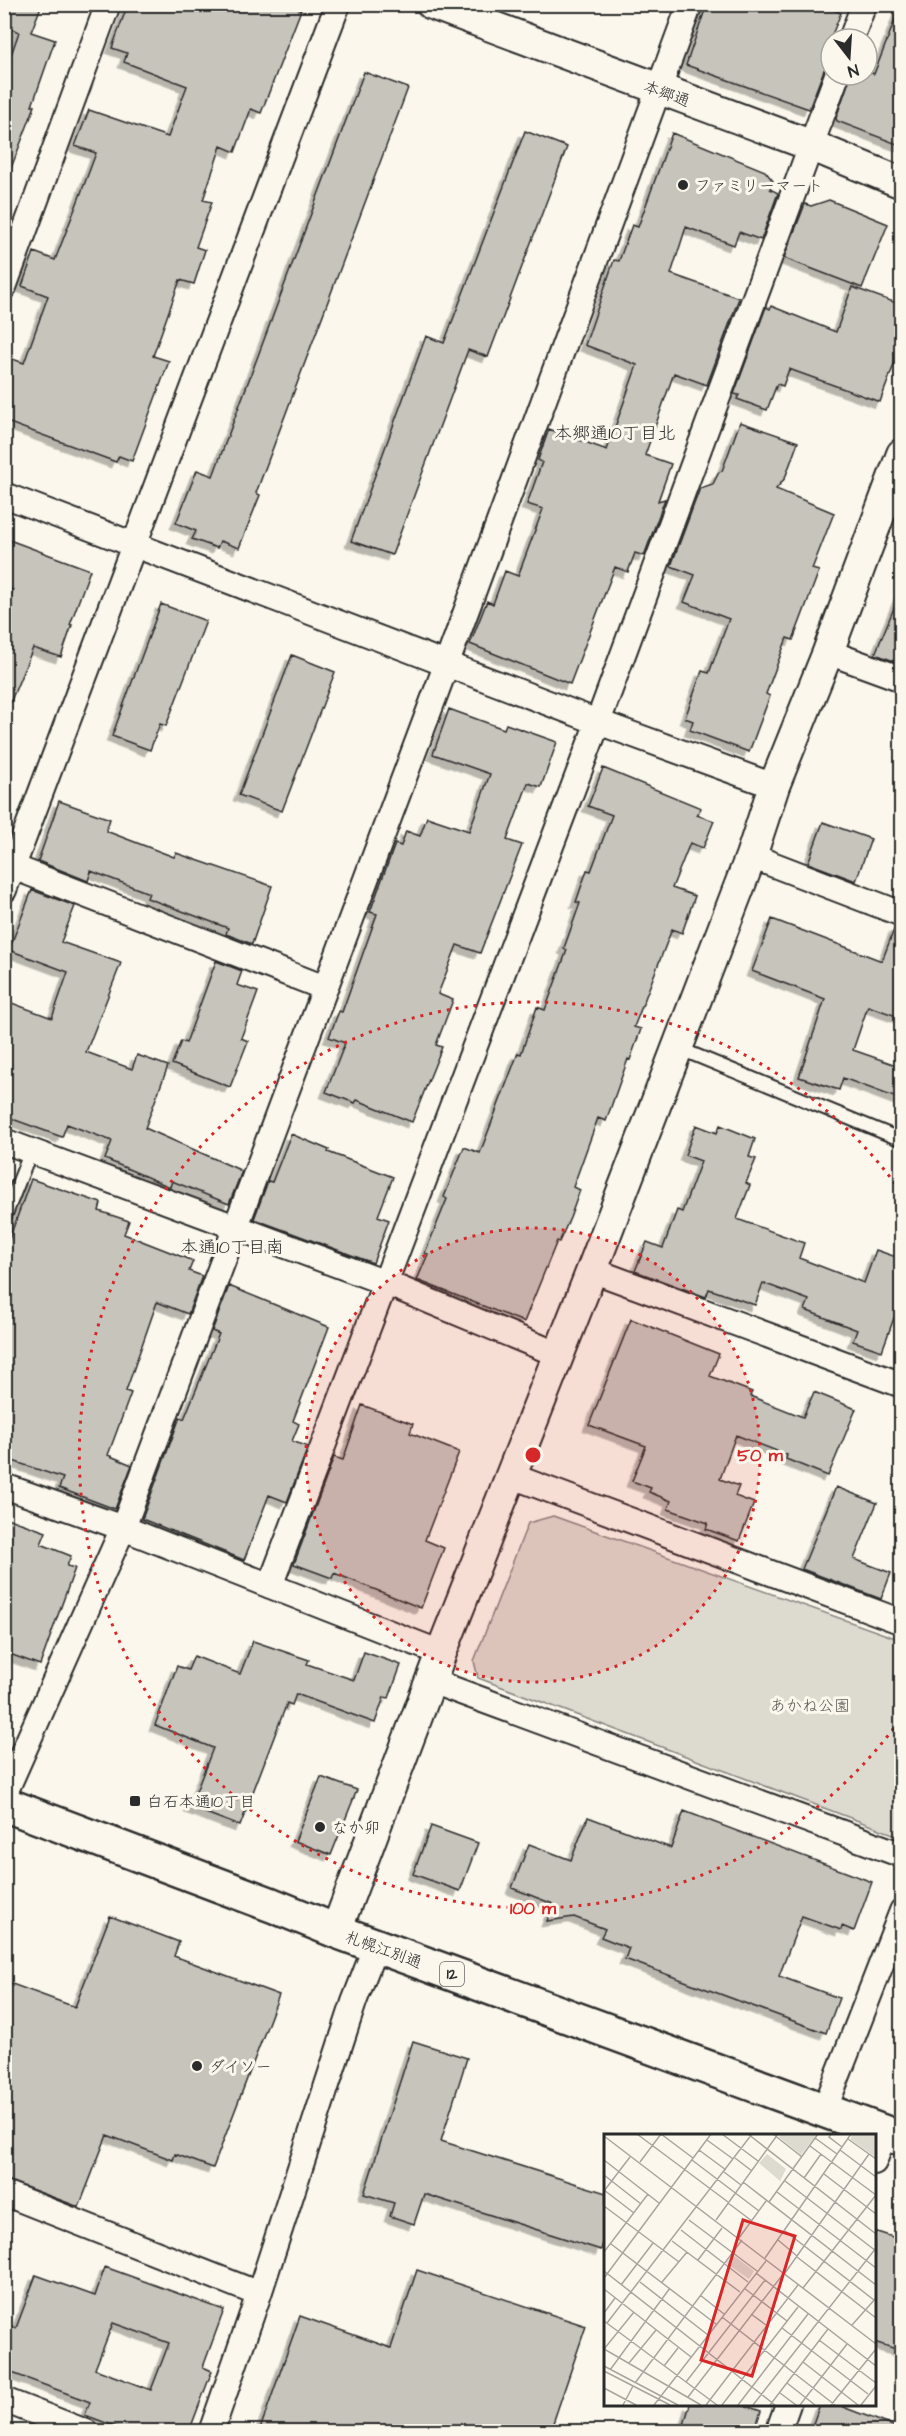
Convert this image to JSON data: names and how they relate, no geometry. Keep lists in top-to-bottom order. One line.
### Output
{"streets":{"highway":["札幌江別通","12"],"street":["本郷通"]},"districts":["本郷通10丁目北","本通10丁目南"],"parks":["あかね公園"],"places":{"other":["ファミリーマート","なか卯","ダイソー"],"transit":["白石本通10丁目"]},"north":"bottom","rings":["50 m","100 m"]}
